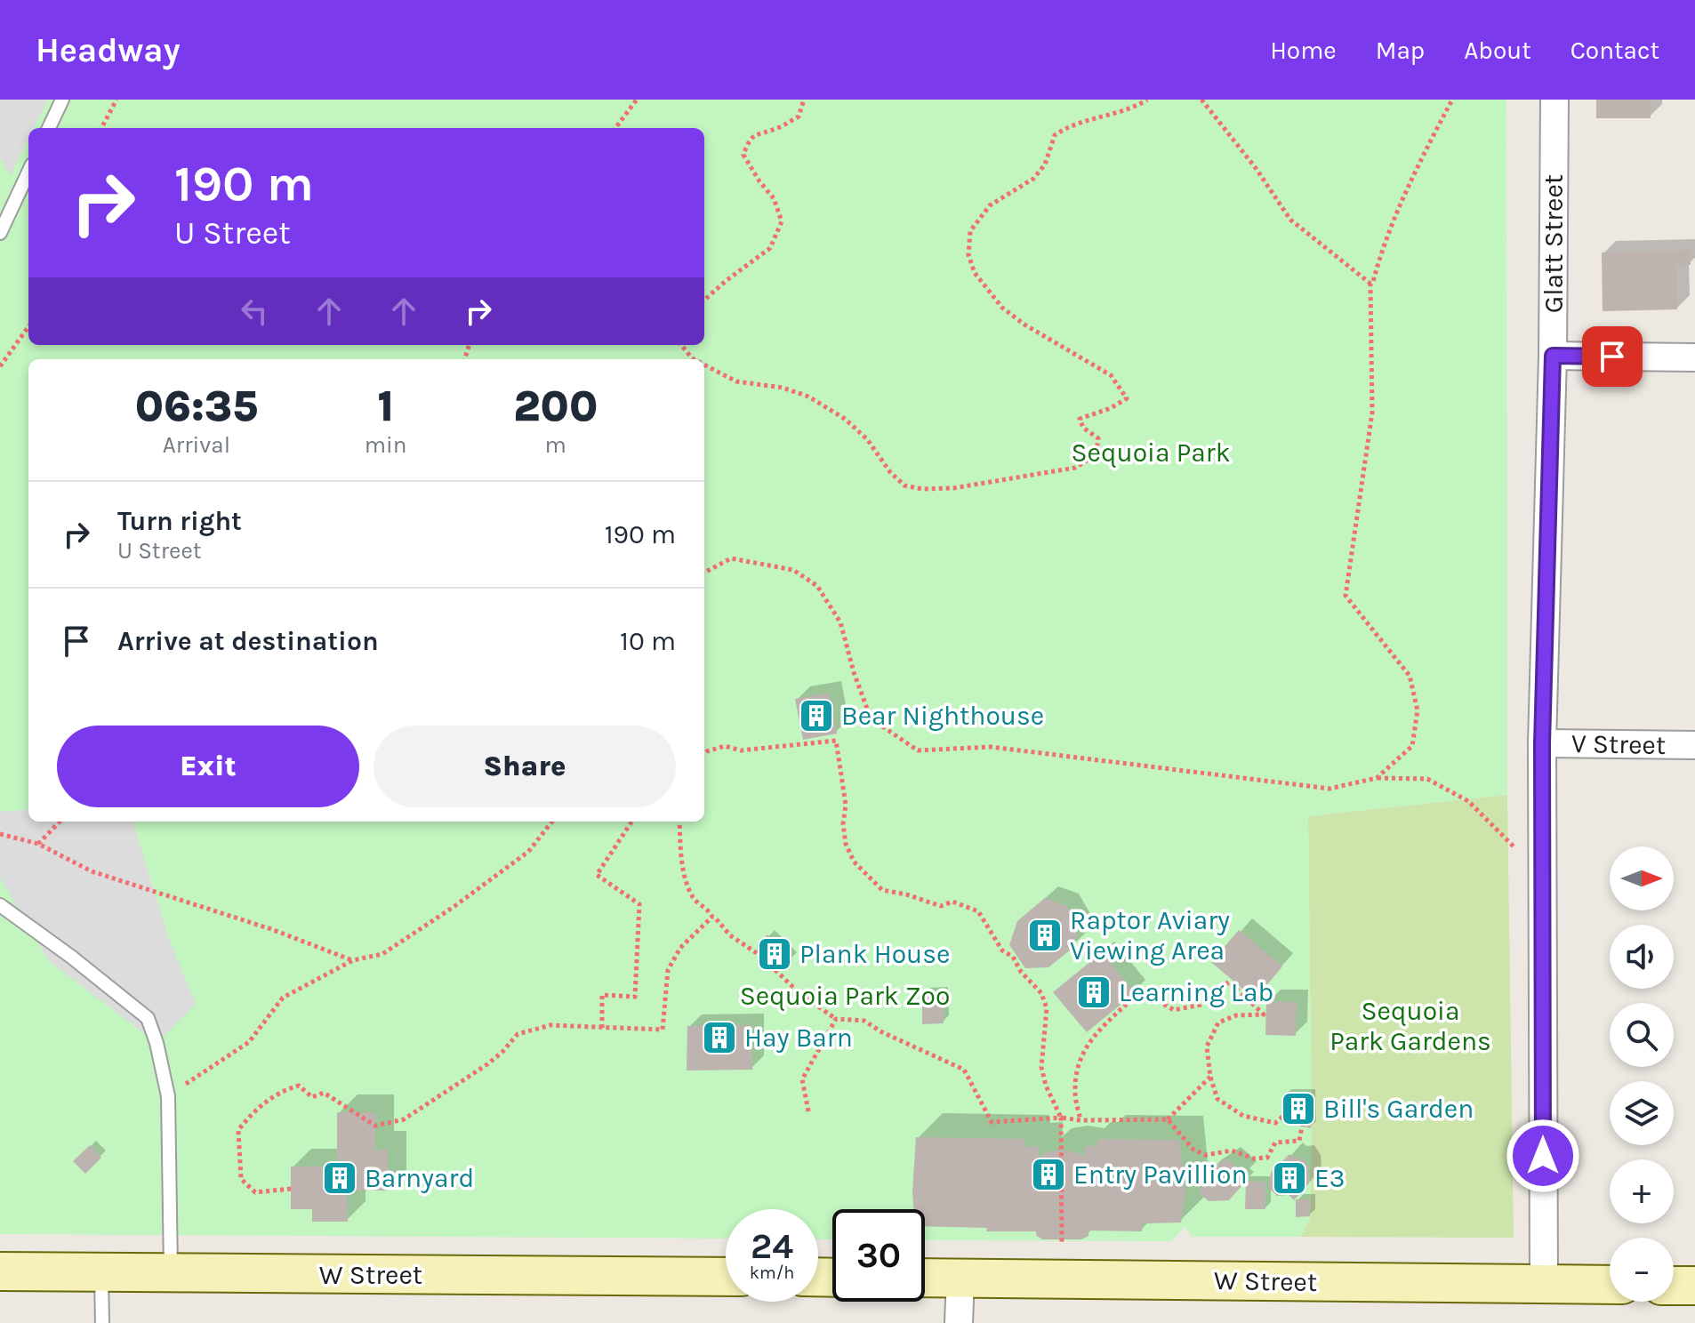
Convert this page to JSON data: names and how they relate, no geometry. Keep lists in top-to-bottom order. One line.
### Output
{"streets":{"main road":["W Street"],"street":["Glatt Street","V Street"]},"crossings":[["Glatt Street","V Street"],["Glatt Street","W Street"]],"parks":["Sequoia Park","Sequoia Park Zoo","Sequoia Park Gardens"],"places":{"building":["Bear Nighthouse","Raptor Aviary Viewing Area","Plank House","Learning Lab","Hay Barn","Bill's Garden","Entry Pavillion","Barnyard","E3"]},"north":"right","page":{"header":"Headway","nav":["Home","Map","About","Contact"],"turn":["190 m","U Street"],"eta":["06:35","Arrival","1","min","200","m"],"list":[{"name":"Turn right","note":"U Street","value":"190 m"},{"name":"Arrive at destination","value":"10 m"}],"buttons":["Exit","Share"],"map_buttons":["+","−"],"speed":"24 km/h","limit":"30"}}
